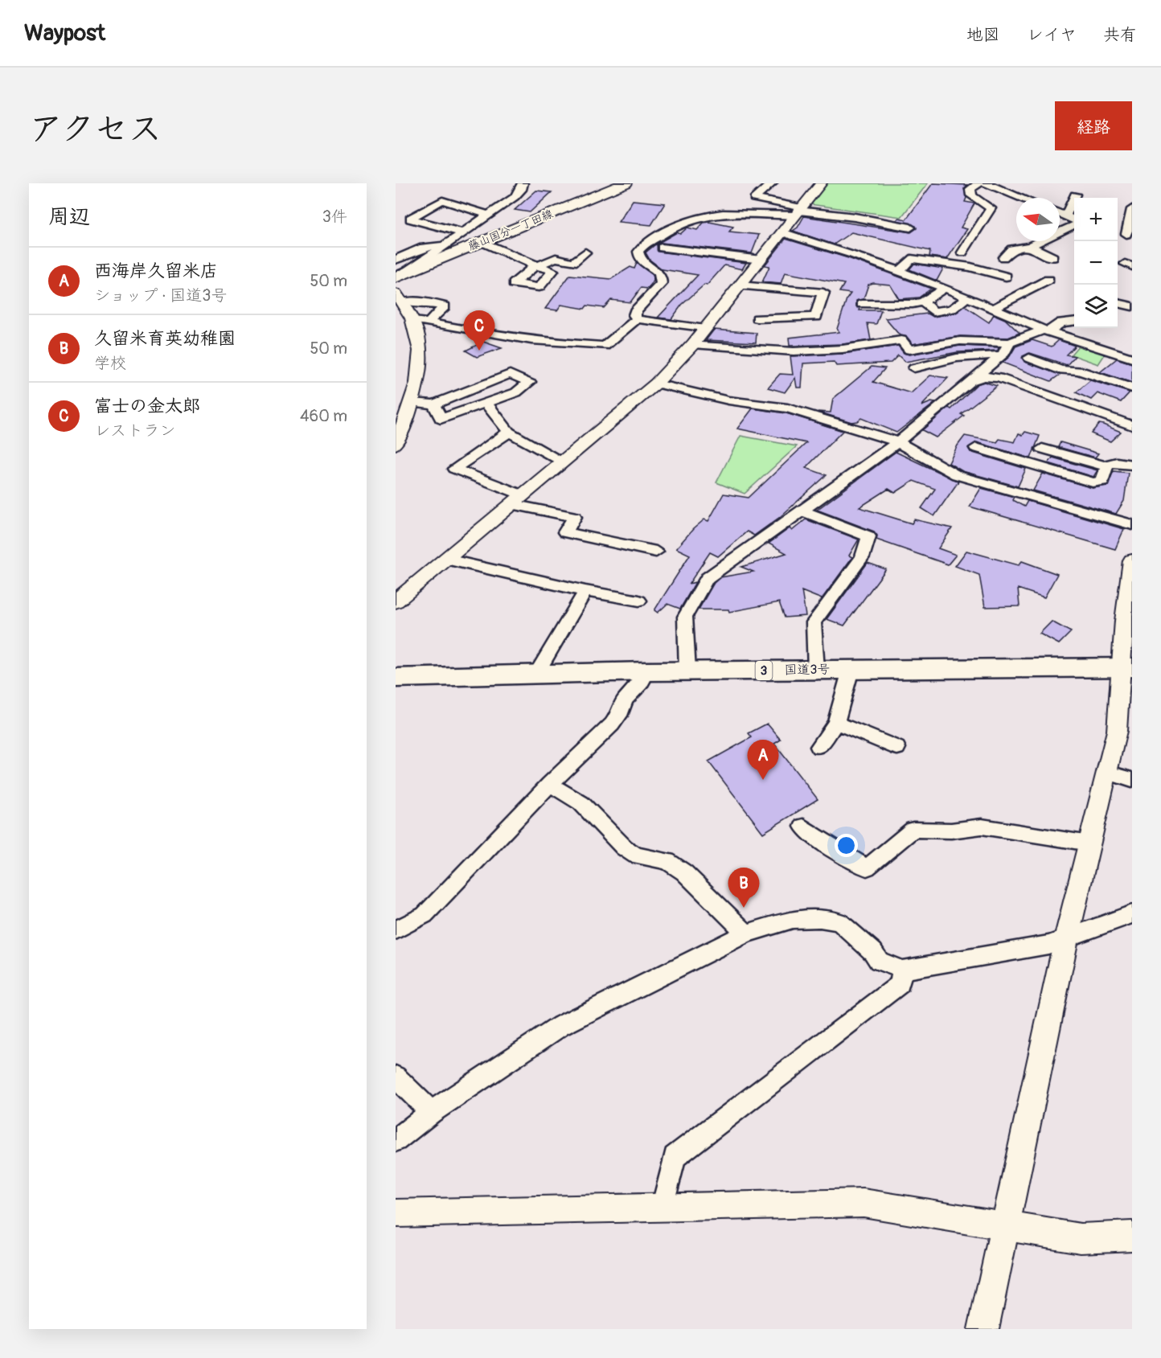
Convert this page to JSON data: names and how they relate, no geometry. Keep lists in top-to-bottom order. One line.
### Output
{"streets":{"highway":["国道3号","3"],"main road":["藤山国分一丁田線"]},"north":"left","page":{"header":"Waypost","nav":["地図","レイヤ","共有"],"title":"アクセス","buttons":"経路","heading":["周辺","3件"],"map_buttons":["+","−"],"list":[{"mark":"A","name":"西海岸久留米店","note":"ショップ · 国道3号","value":"50 m"},{"mark":"B","name":"久留米育英幼稚園","note":"学校","value":"50 m"},{"mark":"C","name":"富士の金太郎","note":"レストラン","value":"460 m"}],"pins":["C","A","B"]}}
